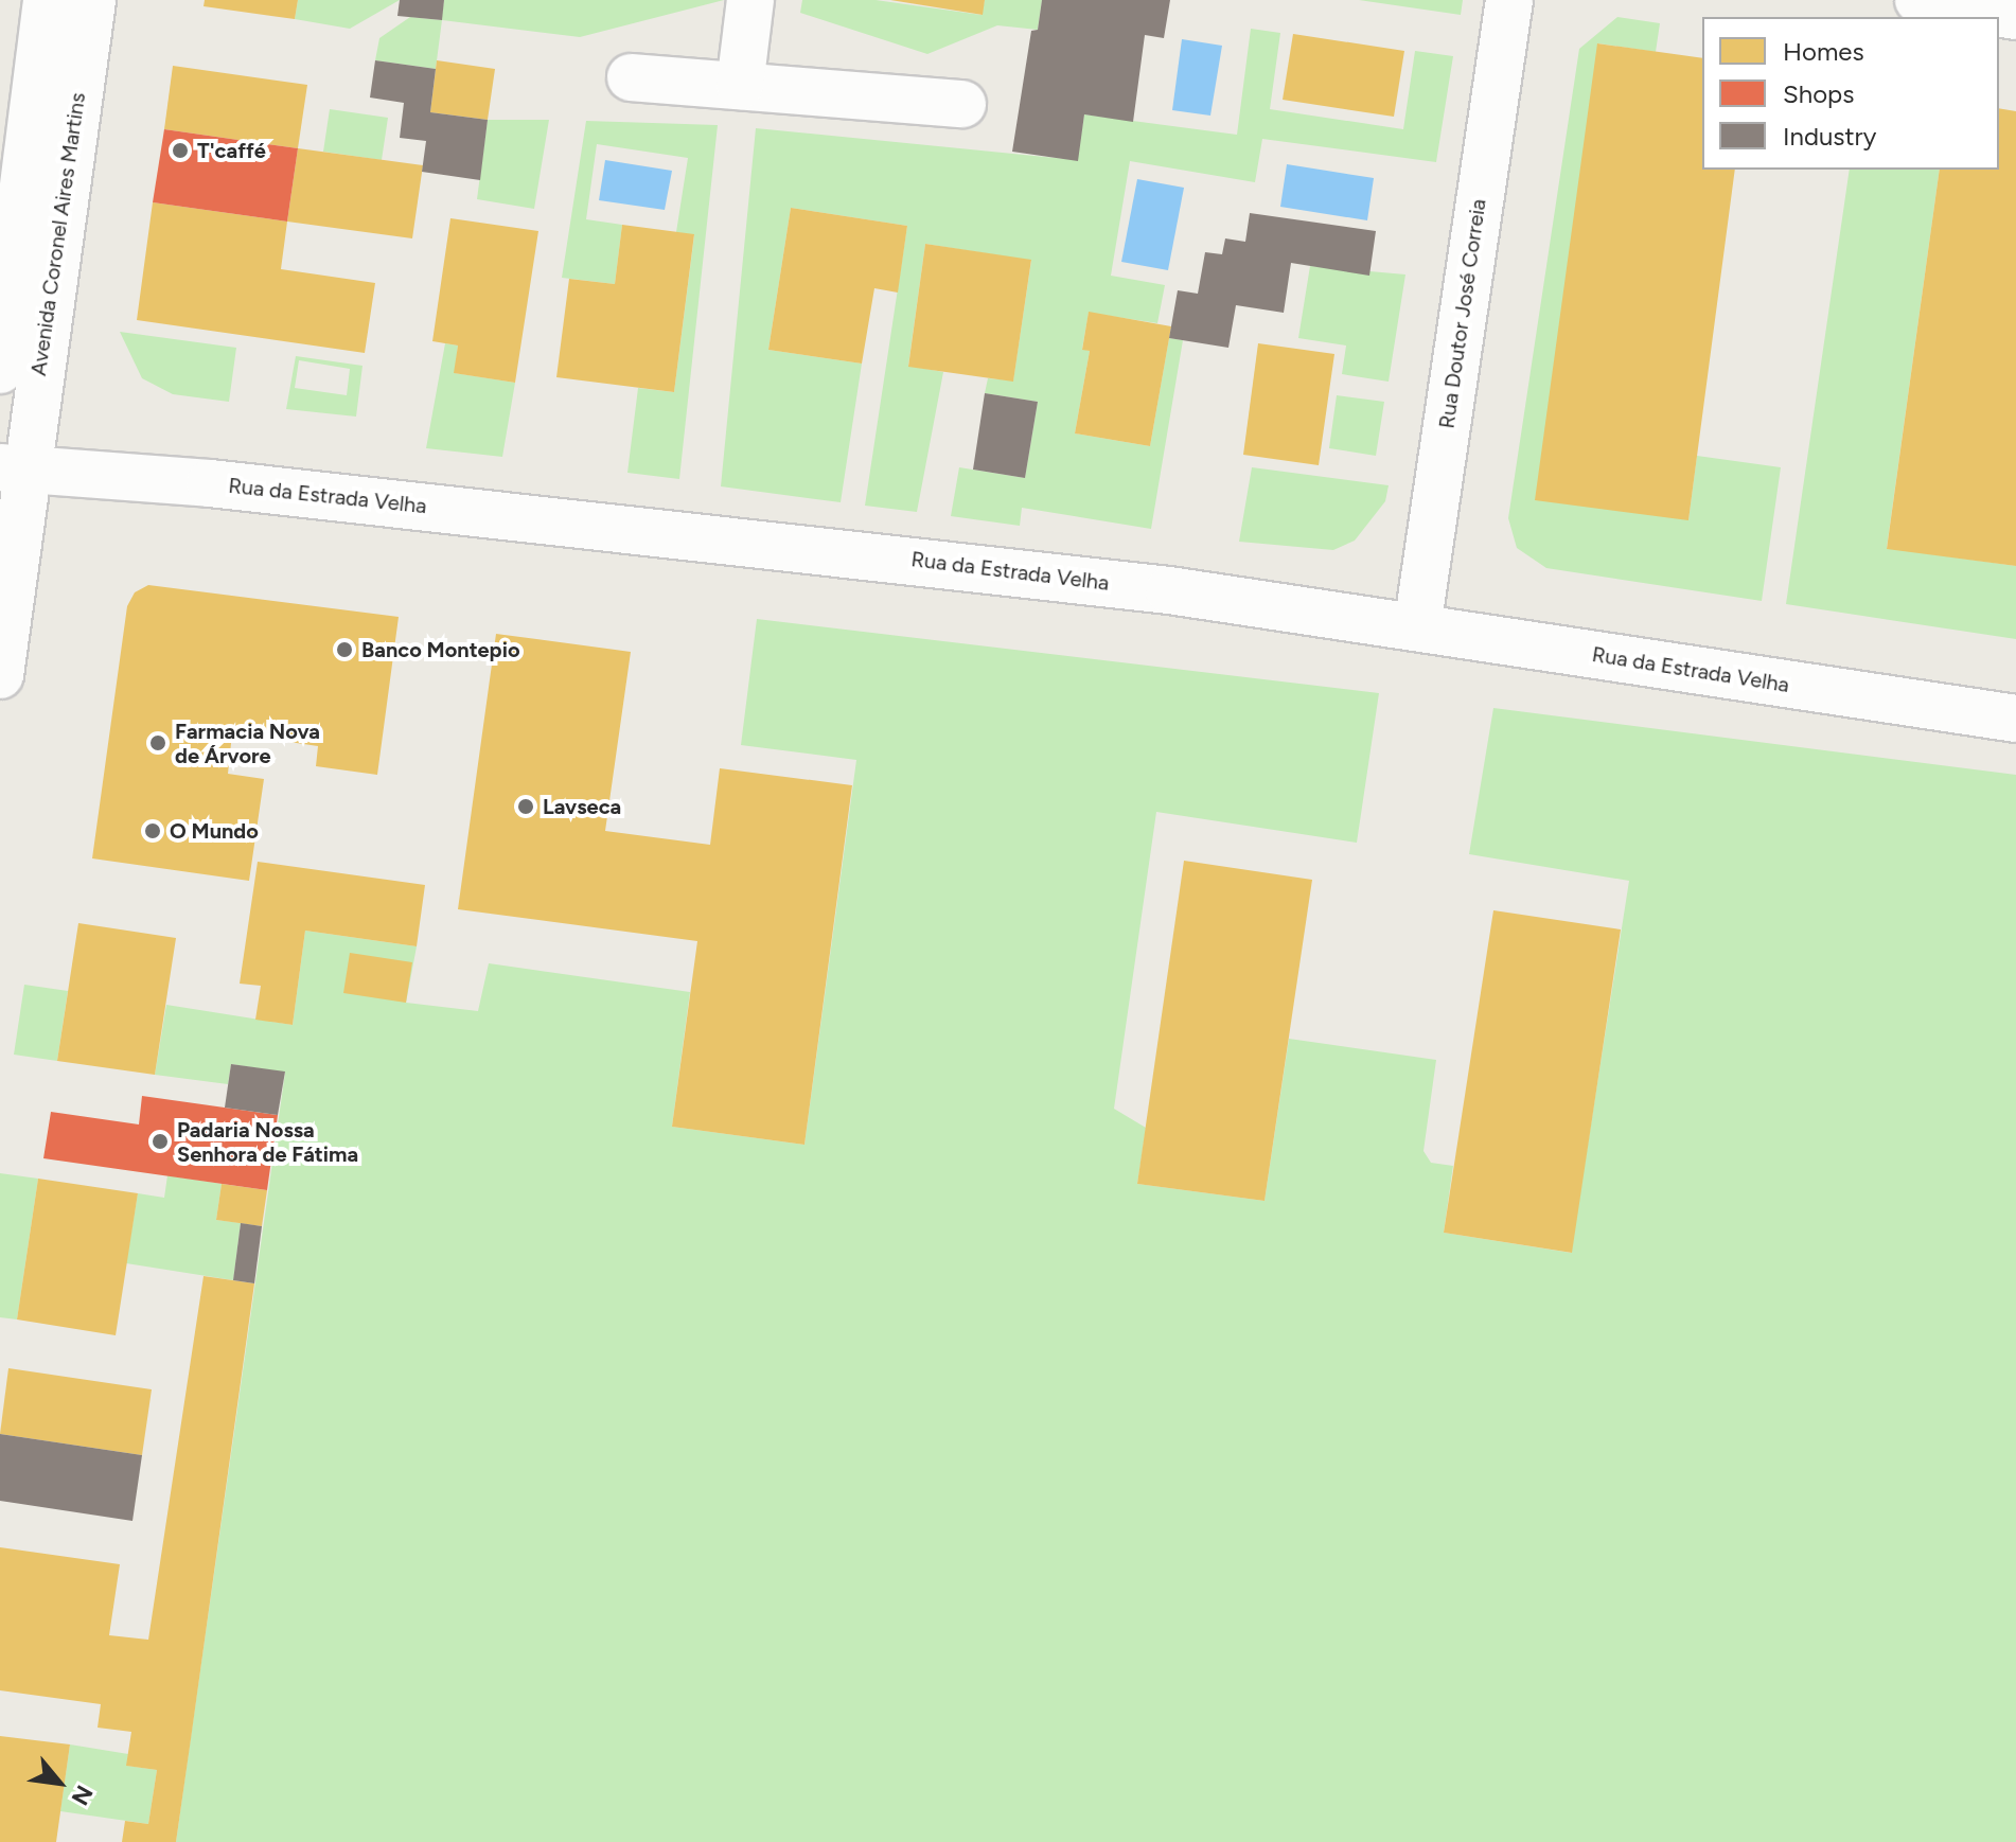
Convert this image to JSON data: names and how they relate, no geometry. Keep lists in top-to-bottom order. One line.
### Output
{"streets":{"street":["Avenida Coronel Aires Martins","Rua Doutor José Correia","Rua da Estrada Velha"]},"crossings":[["Avenida Coronel Aires Martins","Rua da Estrada Velha"],["Rua Doutor José Correia","Rua da Estrada Velha"]],"places":["T'caffé","Banco Montepio","Farmacia Nova de Árvore","Lavseca","O Mundo","Padaria Nossa Senhora de Fátima"],"legend":["Homes","Shops","Industry"],"north":"bottom right"}
